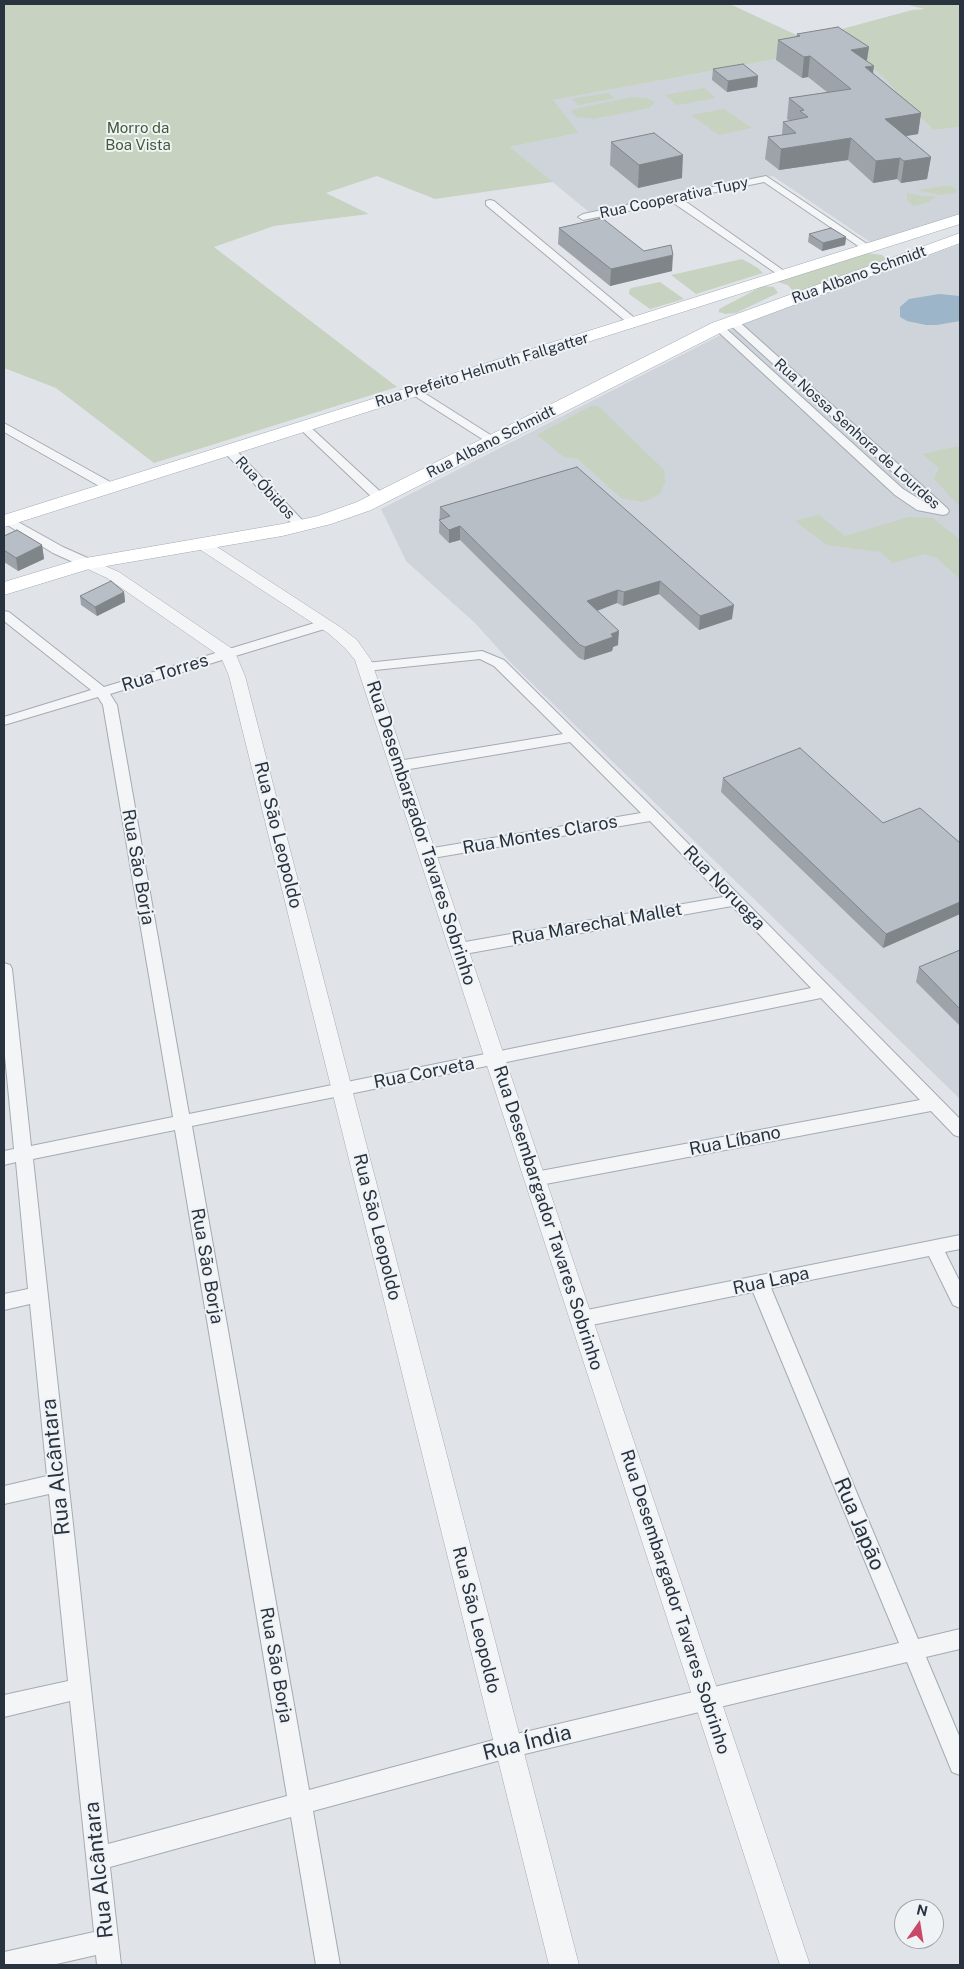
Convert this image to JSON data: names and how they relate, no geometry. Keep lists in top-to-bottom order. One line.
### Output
{"streets":{"main road":["Rua Albano Schmidt","Rua Prefeito Helmuth Fallgatter"],"street":["Rua Cooperativa Tupy","Rua Nossa Senhora de Lourdes","Rua Óbidos","Rua Torres","Rua Desembargador Tavares Sobrinho","Rua São Leopoldo","Rua Montes Claros","Rua São Borja","Rua Noruega","Rua Marechal Mallet","Rua Corveta","Rua Líbano","Rua Lapa","Rua Alcântara","Rua Japão","Rua Índia"]},"crossings":[["Rua Cooperativa Tupy","Rua Prefeito Helmuth Fallgatter"],["Rua Albano Schmidt","Rua Nossa Senhora de Lourdes"],["Rua Albano Schmidt","Rua Óbidos"],["Rua Albano Schmidt","Rua Desembargador Tavares Sobrinho"],["Rua Prefeito Helmuth Fallgatter","Rua Óbidos"],["Rua Torres","Rua Desembargador Tavares Sobrinho"],["Rua Torres","Rua São Leopoldo"],["Rua Torres","Rua São Borja"],["Rua Desembargador Tavares Sobrinho","Rua Montes Claros"],["Rua Desembargador Tavares Sobrinho","Rua Noruega"],["Rua Desembargador Tavares Sobrinho","Rua Marechal Mallet"],["Rua Desembargador Tavares Sobrinho","Rua Corveta"],["Rua Desembargador Tavares Sobrinho","Rua Líbano"],["Rua Desembargador Tavares Sobrinho","Rua Lapa"],["Rua Desembargador Tavares Sobrinho","Rua Índia"],["Rua São Leopoldo","Rua Corveta"],["Rua São Leopoldo","Rua Índia"],["Rua Montes Claros","Rua Noruega"],["Rua São Borja","Rua Corveta"],["Rua São Borja","Rua Índia"],["Rua Noruega","Rua Marechal Mallet"],["Rua Noruega","Rua Corveta"],["Rua Noruega","Rua Líbano"],["Rua Corveta","Rua Alcântara"],["Rua Lapa","Rua Japão"],["Rua Alcântara","Rua Índia"],["Rua Japão","Rua Índia"]],"parks":["Morro da Boa Vista"],"north":"top"}
